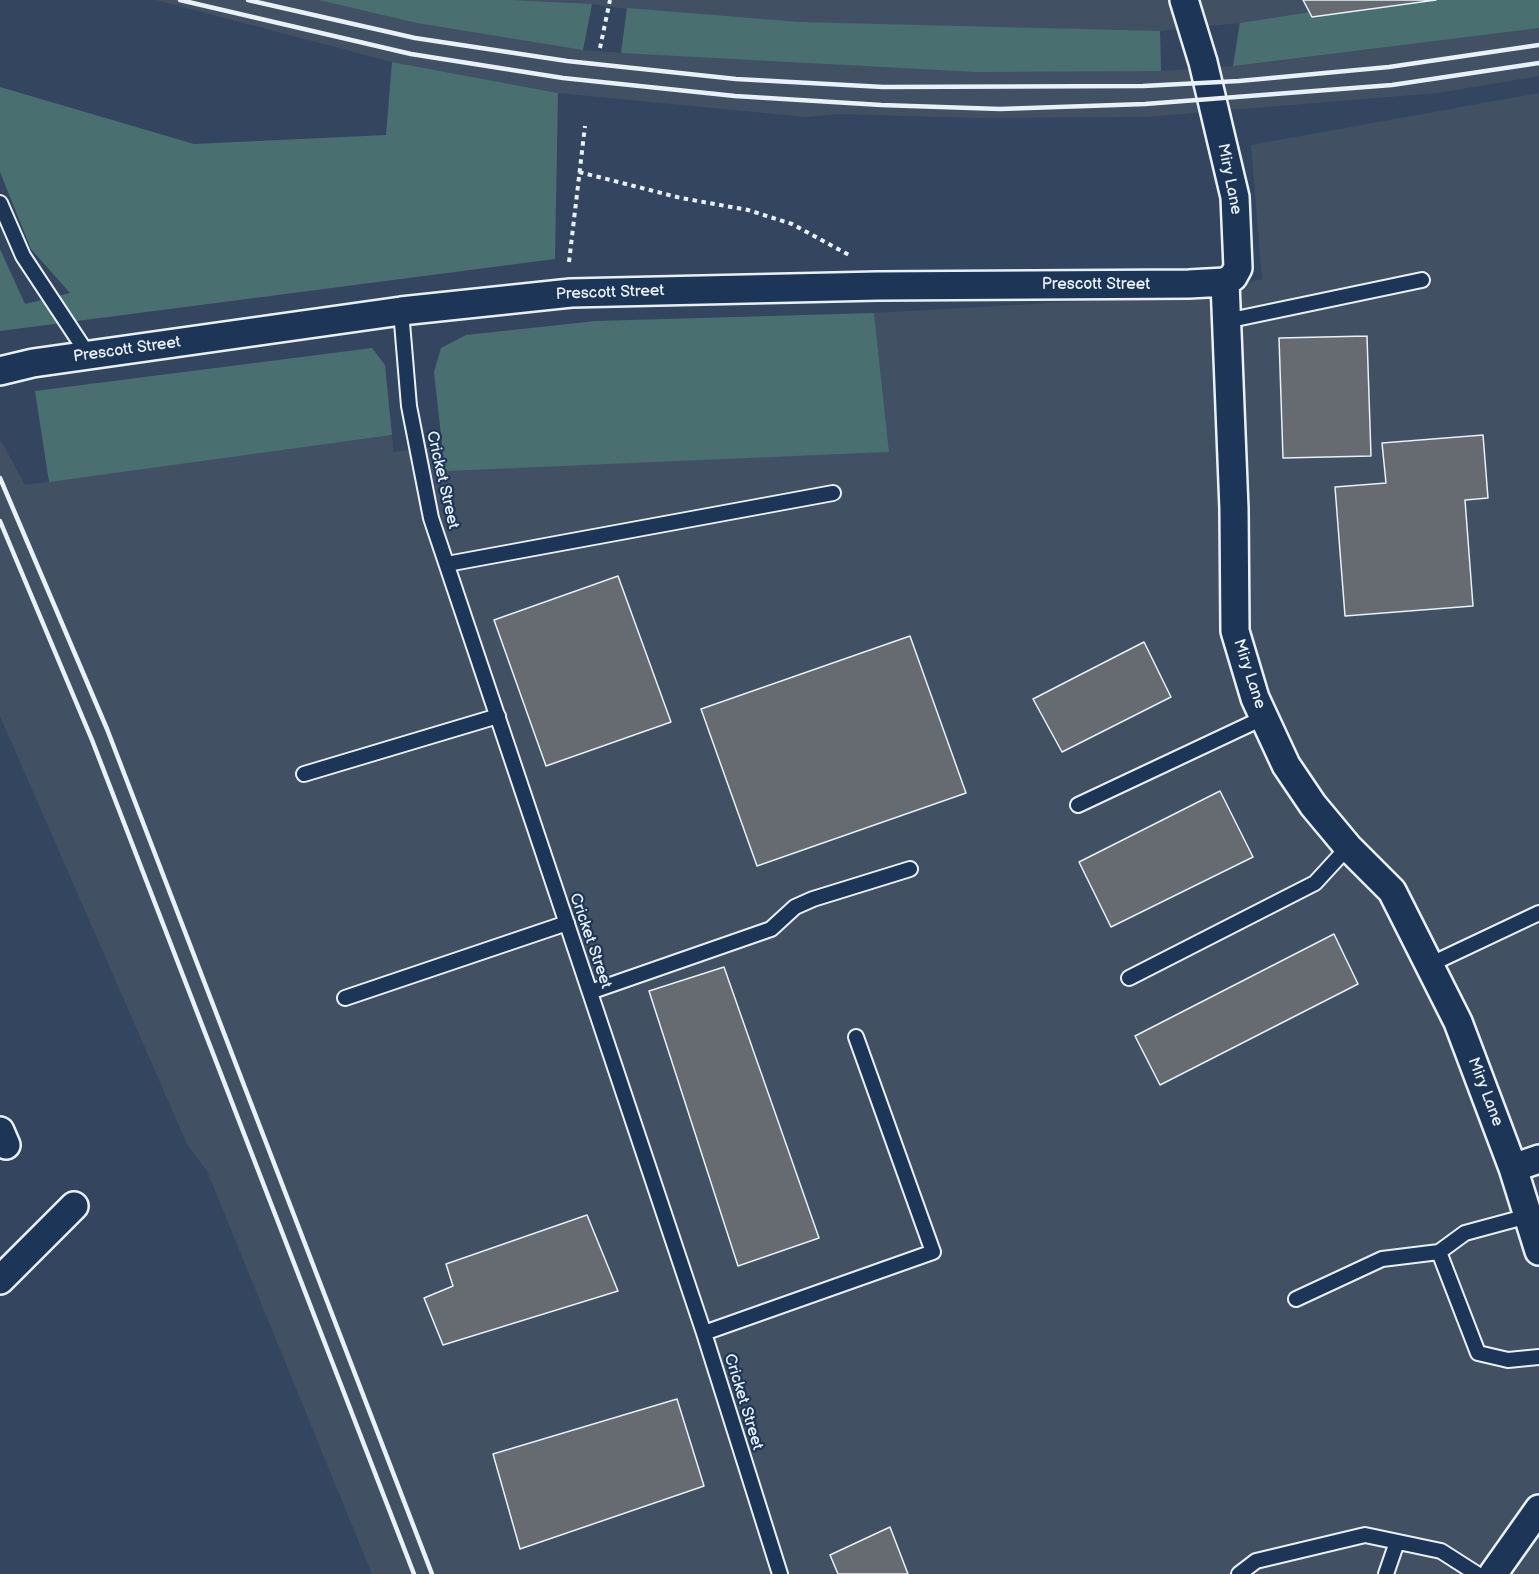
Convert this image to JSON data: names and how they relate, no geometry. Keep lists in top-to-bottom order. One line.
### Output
{"streets":{"street":["Miry Lane","Prescott Street"],"lane":["Cricket Street"]},"crossings":[["Miry Lane","Prescott Street"],["Prescott Street","Cricket Street"]]}
